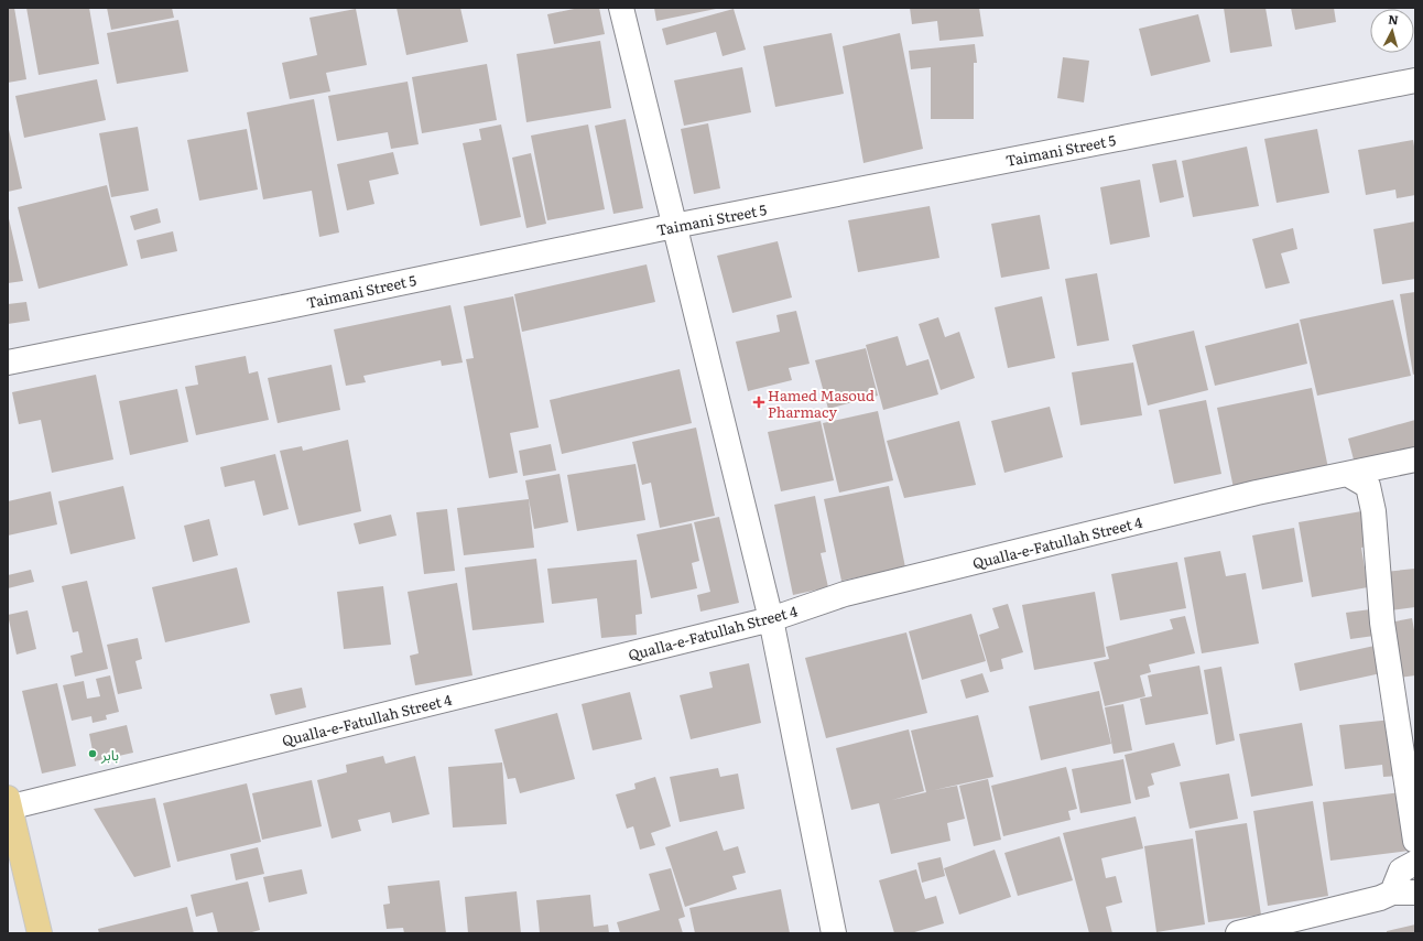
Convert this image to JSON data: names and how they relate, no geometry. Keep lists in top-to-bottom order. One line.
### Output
{"streets":{"street":["Taimani Street 5","Qualla-e-Fatullah Street 4"]},"places":{"health":["Hamed Masoud Pharmacy"],"other":["بابر"]},"north":"top"}
